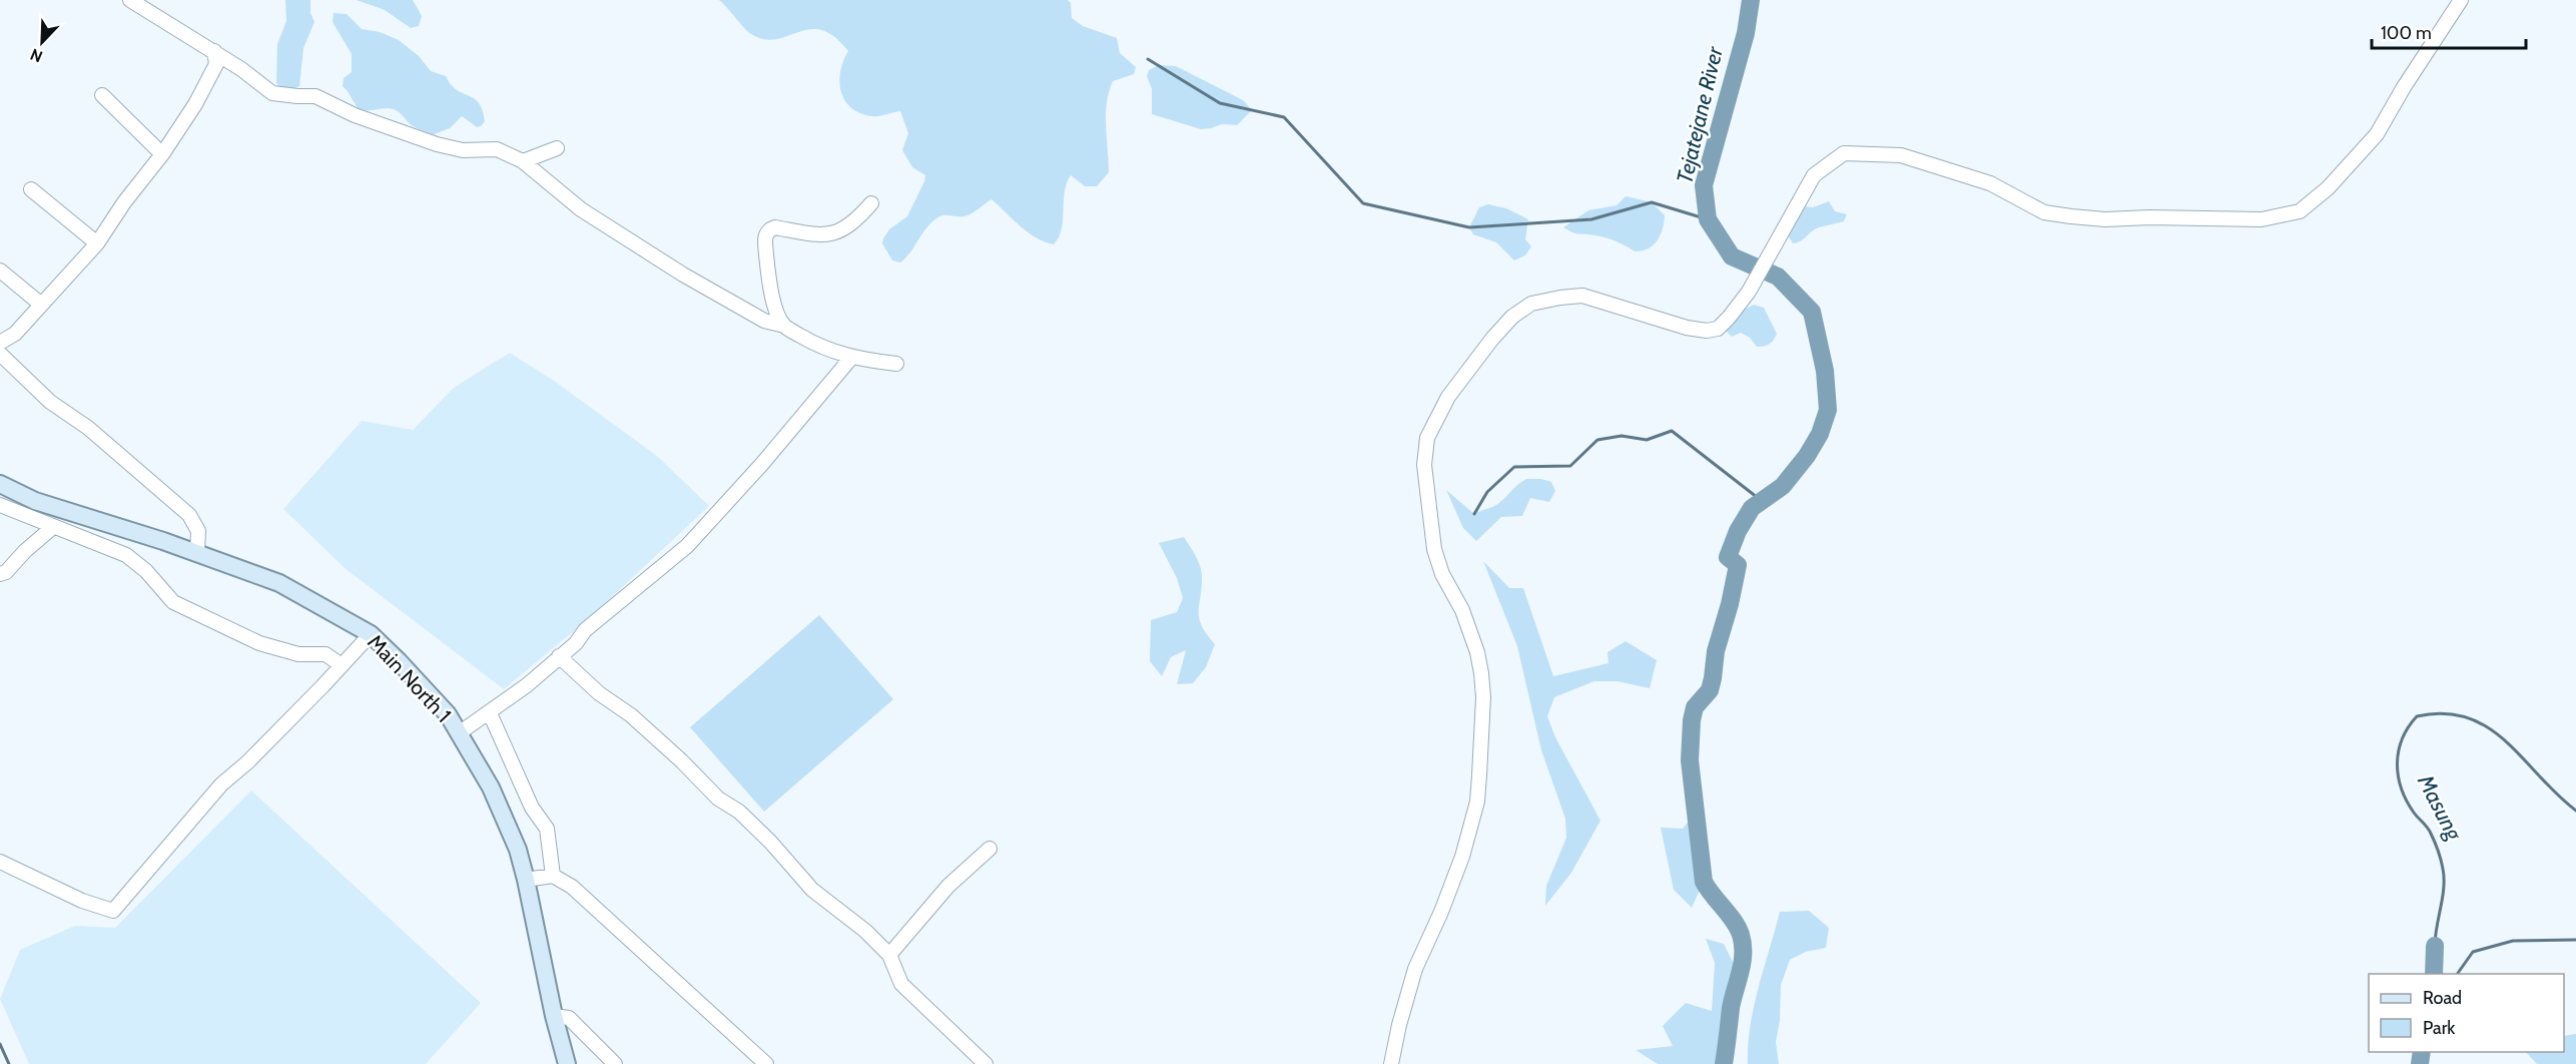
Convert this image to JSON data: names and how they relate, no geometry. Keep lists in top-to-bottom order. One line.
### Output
{"streets":{"main road":["Main North 1"]},"water":["Tejatejane River","Masung"],"legend":["Road","Park"],"scale_bar":"100 m","north":"bottom left"}
